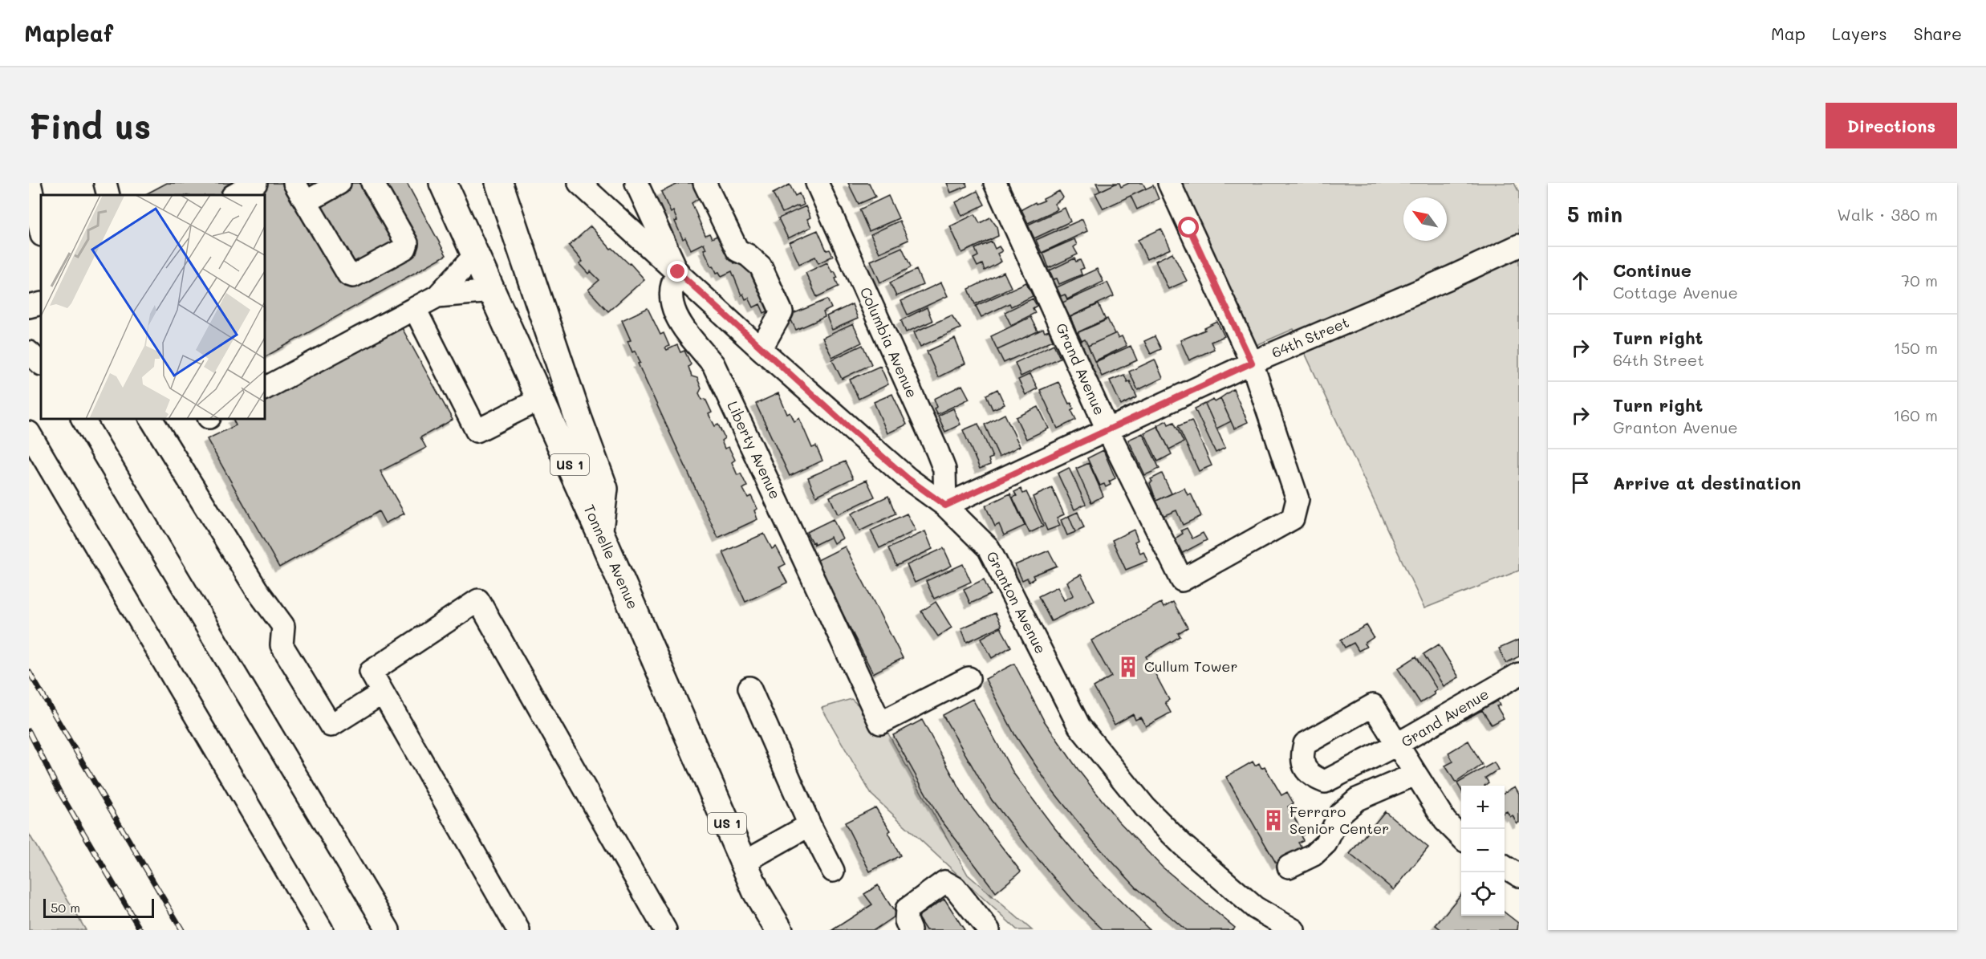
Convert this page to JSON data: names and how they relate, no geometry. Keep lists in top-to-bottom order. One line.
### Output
{"streets":{"main road":["US 1","Tonnelle Avenue"],"street":["64th Street","Columbia Avenue","Grand Avenue","Liberty Avenue","Granton Avenue"]},"crossings":[["64th Street","Columbia Avenue"],["64th Street","Grand Avenue"],["64th Street","Granton Avenue"],["Columbia Avenue","Granton Avenue"],["Liberty Avenue","Granton Avenue"]],"places":{"building":["Cullum Tower","Ferraro Senior Center"]},"scale_bar":"50 m","north":"top left","page":{"header":"Mapleaf","nav":["Map","Layers","Share"],"buttons":"Directions","title":"Find us","heading":["5 min","Walk · 380 m"],"list":[["Continue","Cottage Avenue","70 m"],["Turn right","64th Street","150 m"],["Turn right","Granton Avenue","160 m"],"Arrive at destination"],"map_buttons":["+","−"],"scale":"50 m"}}
